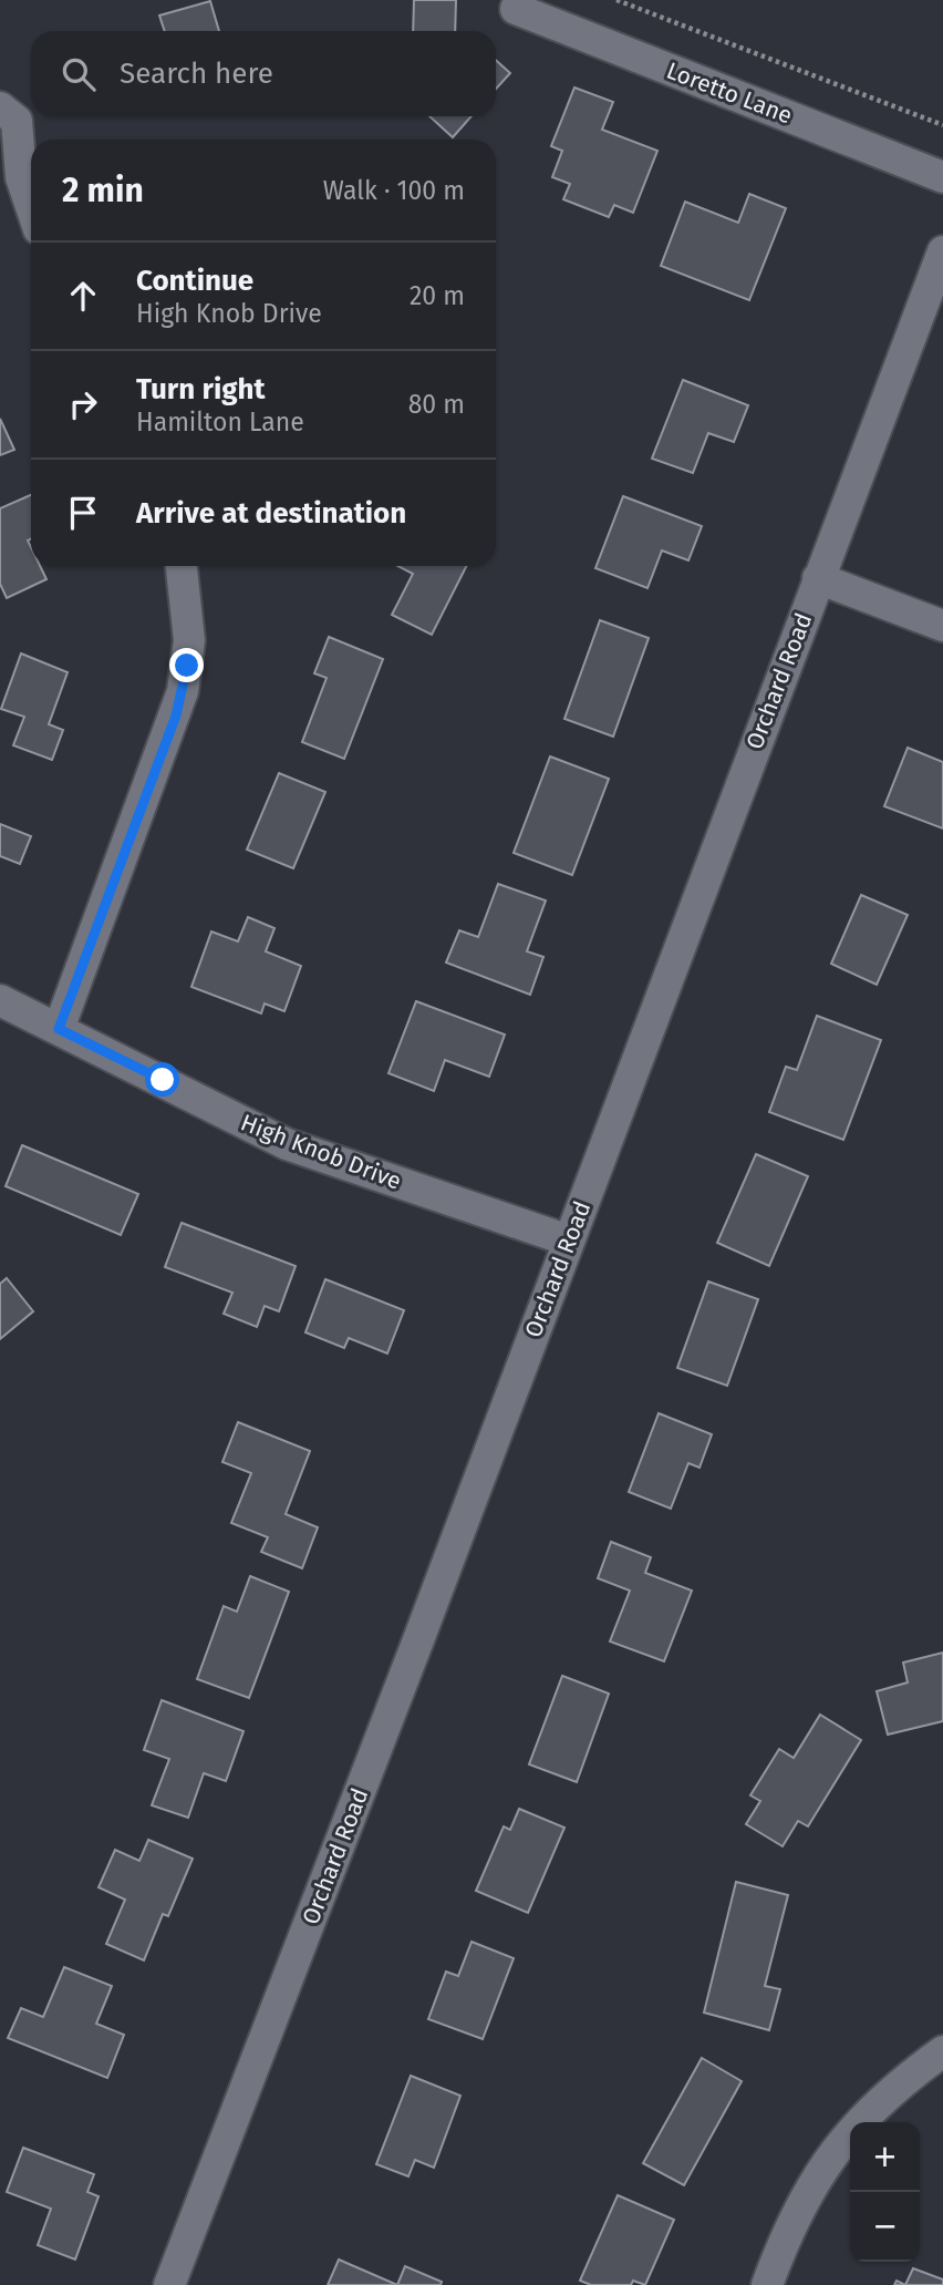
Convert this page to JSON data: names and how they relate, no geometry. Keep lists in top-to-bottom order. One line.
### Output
{"streets":{"street":["Loretto Lane","Orchard Road","High Knob Drive"]},"crossings":[["Orchard Road","High Knob Drive"]],"page":{"search":"Search here","heading":["2 min","Walk · 100 m"],"list":[["Continue","High Knob Drive","20 m"],["Turn right","Hamilton Lane","80 m"],"Arrive at destination"],"map_buttons":["+","−"]}}
